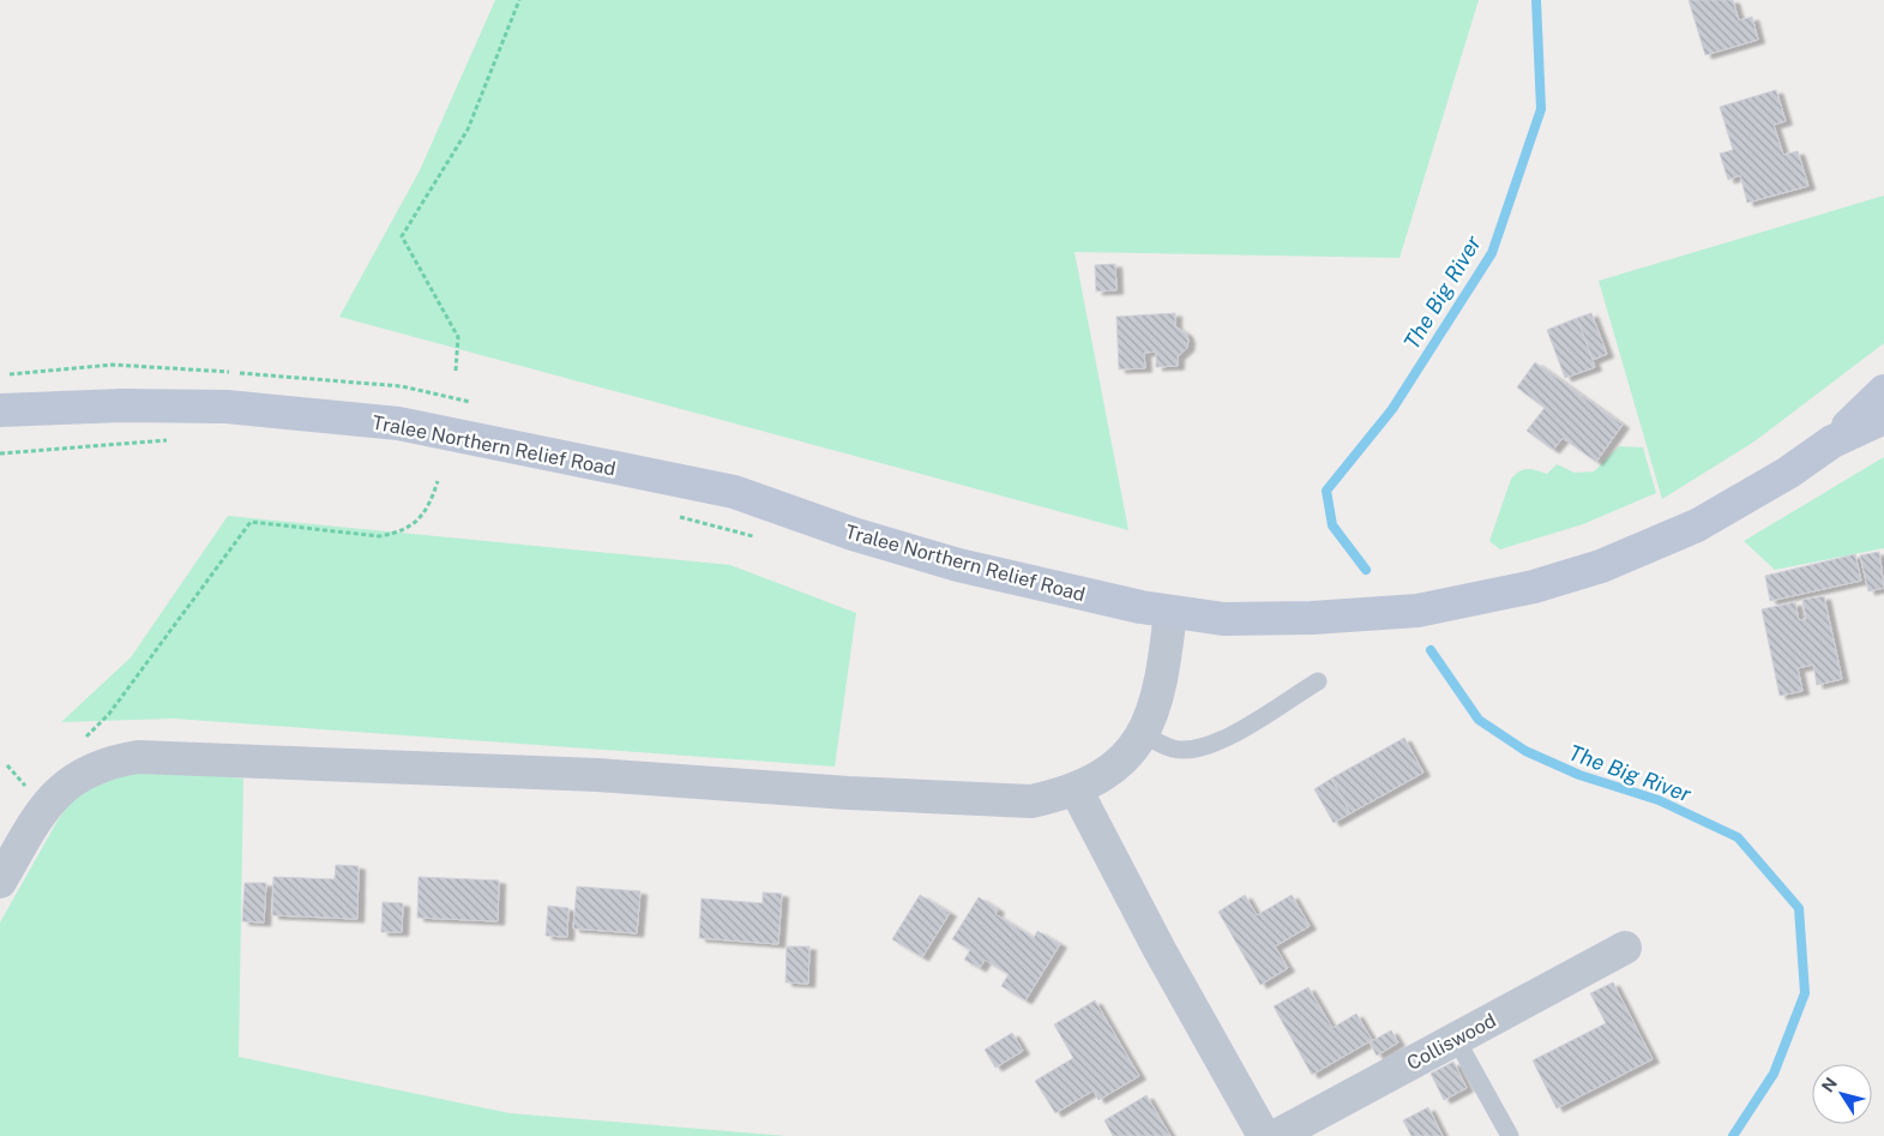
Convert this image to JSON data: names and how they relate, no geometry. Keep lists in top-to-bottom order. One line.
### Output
{"streets":{"street":["Tralee Northern Relief Road","Colliswood"]},"water":["The Big River"],"north":"top left"}
